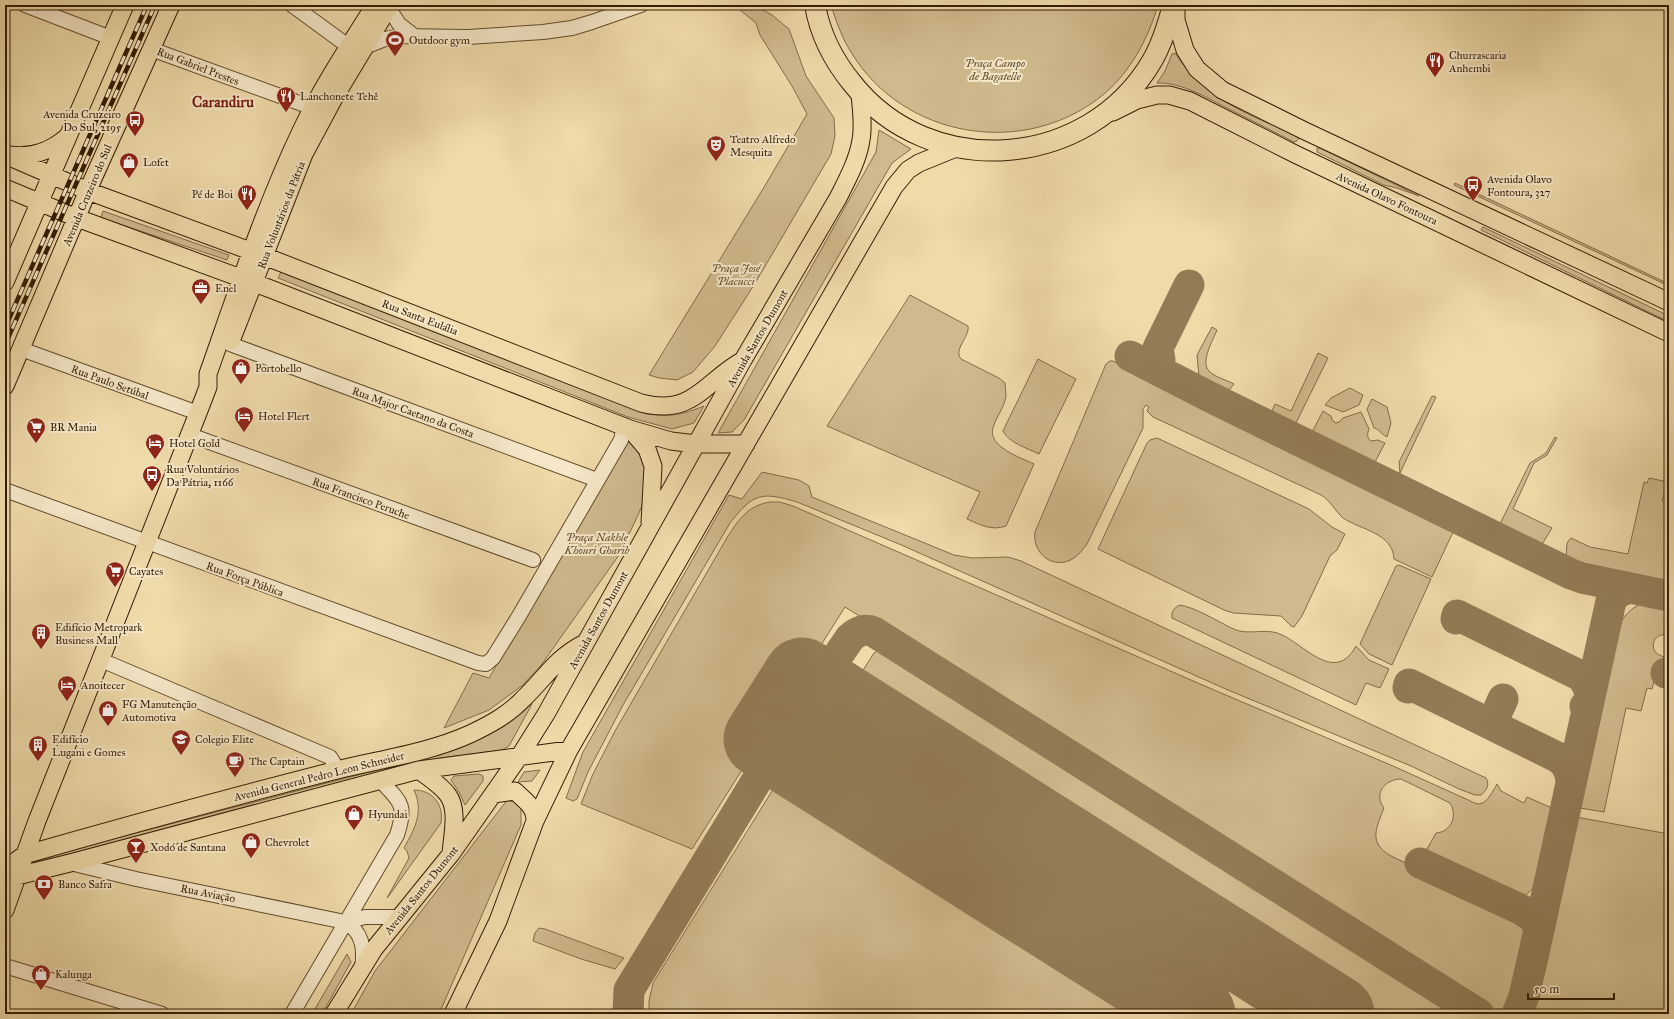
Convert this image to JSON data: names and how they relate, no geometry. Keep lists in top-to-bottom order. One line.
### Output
{"streets":{"main road":["Avenida Cruzeiro do Sul","Avenida Olavo Fontoura","Rua Voluntários da Pátria","Rua Santa Eulália","Avenida Santos Dumont","Avenida General Pedro Leon Schneider"],"street":["Rua Gabriel Prestes","Rua Paulo Setúbal","Rua Major Caetano da Costa","Rua Francisco Peruche","Rua Força Pública","Rua Aviação"]},"crossings":[["Rua Gabriel Prestes","Avenida Cruzeiro do Sul"],["Rua Gabriel Prestes","Rua Voluntários da Pátria"],["Avenida Cruzeiro do Sul","Rua Santa Eulália"],["Avenida Cruzeiro do Sul","Rua Paulo Setúbal"],["Rua Voluntários da Pátria","Rua Santa Eulália"],["Rua Voluntários da Pátria","Rua Paulo Setúbal"],["Rua Voluntários da Pátria","Rua Major Caetano da Costa"],["Rua Voluntários da Pátria","Rua Francisco Peruche"],["Rua Voluntários da Pátria","Rua Força Pública"],["Rua Voluntários da Pátria","Avenida General Pedro Leon Schneider"],["Rua Santa Eulália","Avenida Santos Dumont"],["Avenida Santos Dumont","Avenida General Pedro Leon Schneider"],["Avenida Santos Dumont","Rua Aviação"],["Rua Major Caetano da Costa","Rua Força Pública"],["Avenida General Pedro Leon Schneider","Rua Aviação"]],"districts":["Carandiru"],"parks":["Praça Campo de Bagatelle","Praça José Placucci","Praça Nakhle Khouri Gharib"],"places":{"sports":["Outdoor gym"],"restaurant":["Churrascaria Anhembi","Lanchonete Tehê","Pé de Boi"],"bus stop":["Avenida Cruzeiro Do Sul, 2195","Avenida Olavo Fontoura, 327","Rua Voluntários Da Pátria, 1166"],"theatre":["Teatro Alfredo Mesquita"],"shop":["Lofet","Portobello","FG Manutenção Automotiva","Hyundai","Chevrolet","Kalunga"],"office":["Enel"],"hotel":["Hotel Flert","Hotel Gold","Anoitecer"],"supermarket":["BR Mania","Cayates"],"building":["Edifício Metropark Business Mall","Edifício Lugani e Gomes"],"school or university":["Colegio Elite"],"cafe":["The Captain"],"bar":["Xodó de Santana"],"bank":["Banco Safra"]},"scale_bar":"50 m"}
